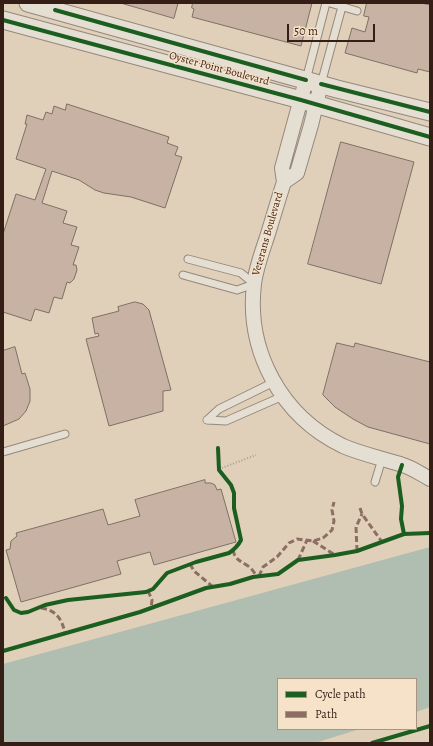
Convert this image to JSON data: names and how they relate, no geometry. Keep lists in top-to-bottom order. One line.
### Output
{"streets":{"street":["Oyster Point Boulevard","Veterans Boulevard"]},"crossings":[["Oyster Point Boulevard","Veterans Boulevard"]],"legend":["Cycle path","Path"],"scale_bar":"50 m"}
